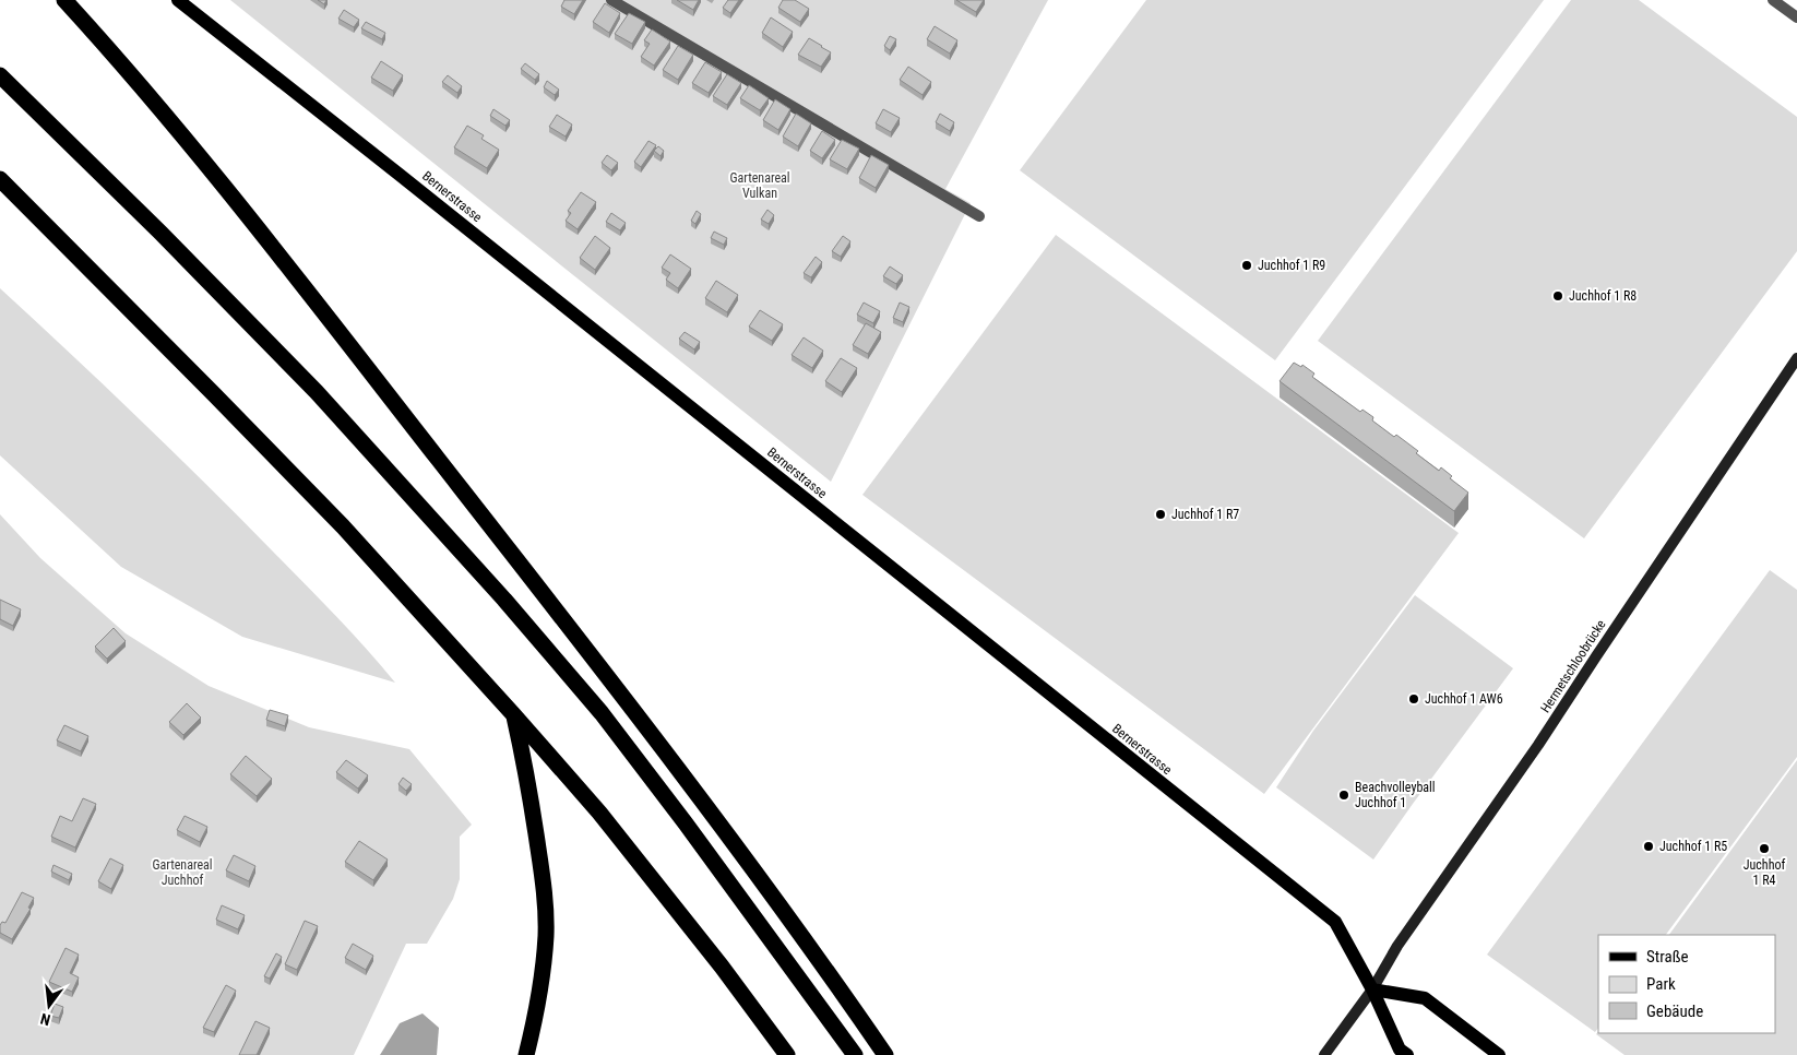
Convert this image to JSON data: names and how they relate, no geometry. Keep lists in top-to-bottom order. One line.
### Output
{"streets":{"main road":["Bernerstrasse","Hermetschloobrücke"]},"crossings":[["Bernerstrasse","Hermetschloobrücke"]],"parks":["Gartenareal Vulkan","Gartenareal Juchhof"],"places":["Juchhof 1 R9","Juchhof 1 R8","Juchhof 1 R7","Juchhof 1 AW6","Beachvolleyball Juchhof 1","Juchhof 1 R5","Juchhof 1 R4"],"legend":["Straße","Park","Gebäude"],"north":"bottom"}
